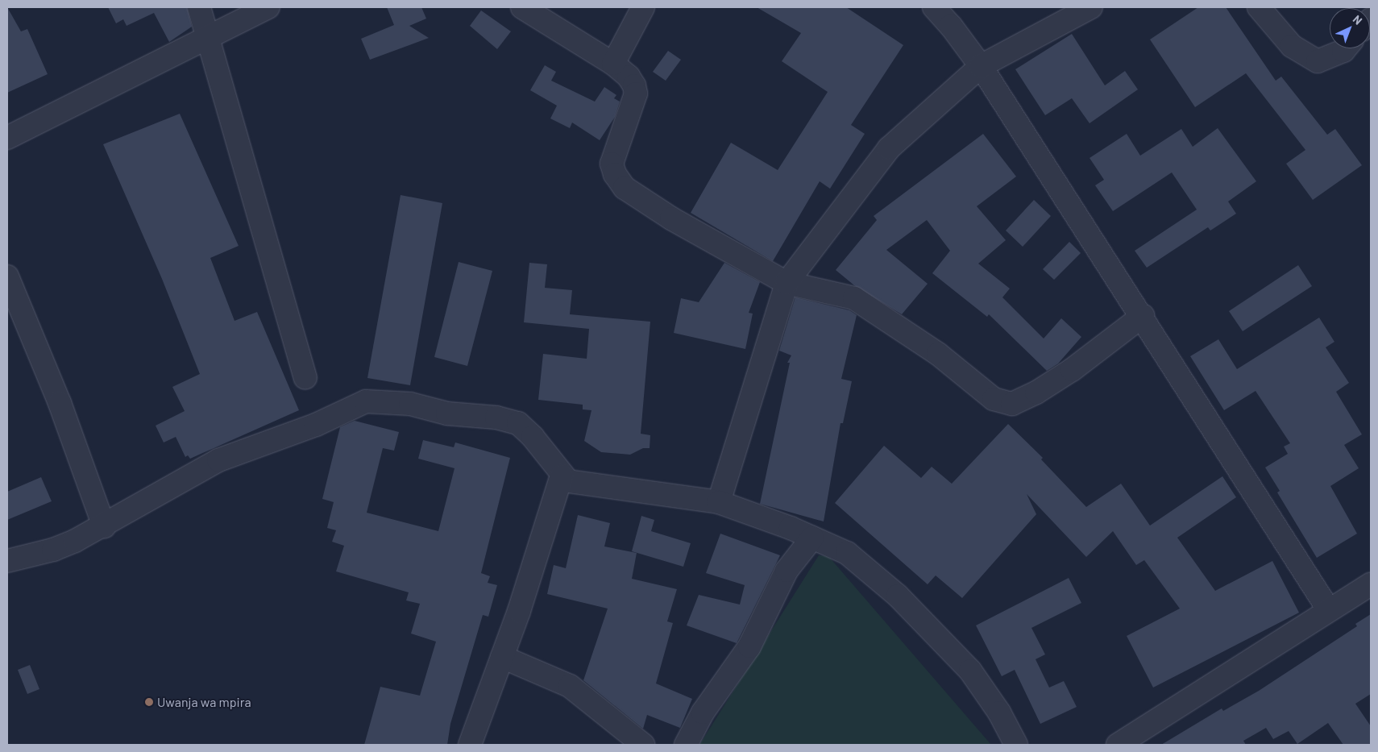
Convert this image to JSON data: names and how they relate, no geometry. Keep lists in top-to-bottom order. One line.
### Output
{"places":["Uwanja wa mpira"],"north":"top right"}
